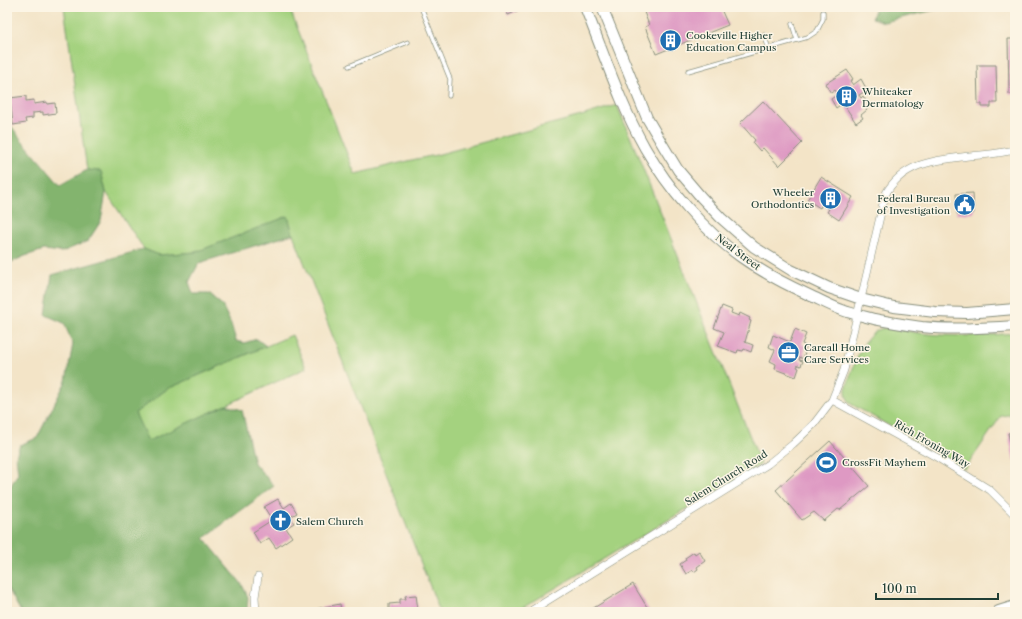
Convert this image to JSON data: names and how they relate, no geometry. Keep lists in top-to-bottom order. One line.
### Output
{"streets":{"main road":["Neal Street"],"street":["Rich Froning Way","Salem Church Road"]},"crossings":[["Neal Street","Salem Church Road"],["Rich Froning Way","Salem Church Road"]],"places":{"building":["Cookeville Higher Education Campus","Whiteaker Dermatology","Wheeler Orthodontics"],"public building":["Federal Bureau of Investigation"],"office":["Careall Home Care Services"],"sports":["CrossFit Mayhem"],"church":["Salem Church"]},"scale_bar":"100 m"}
